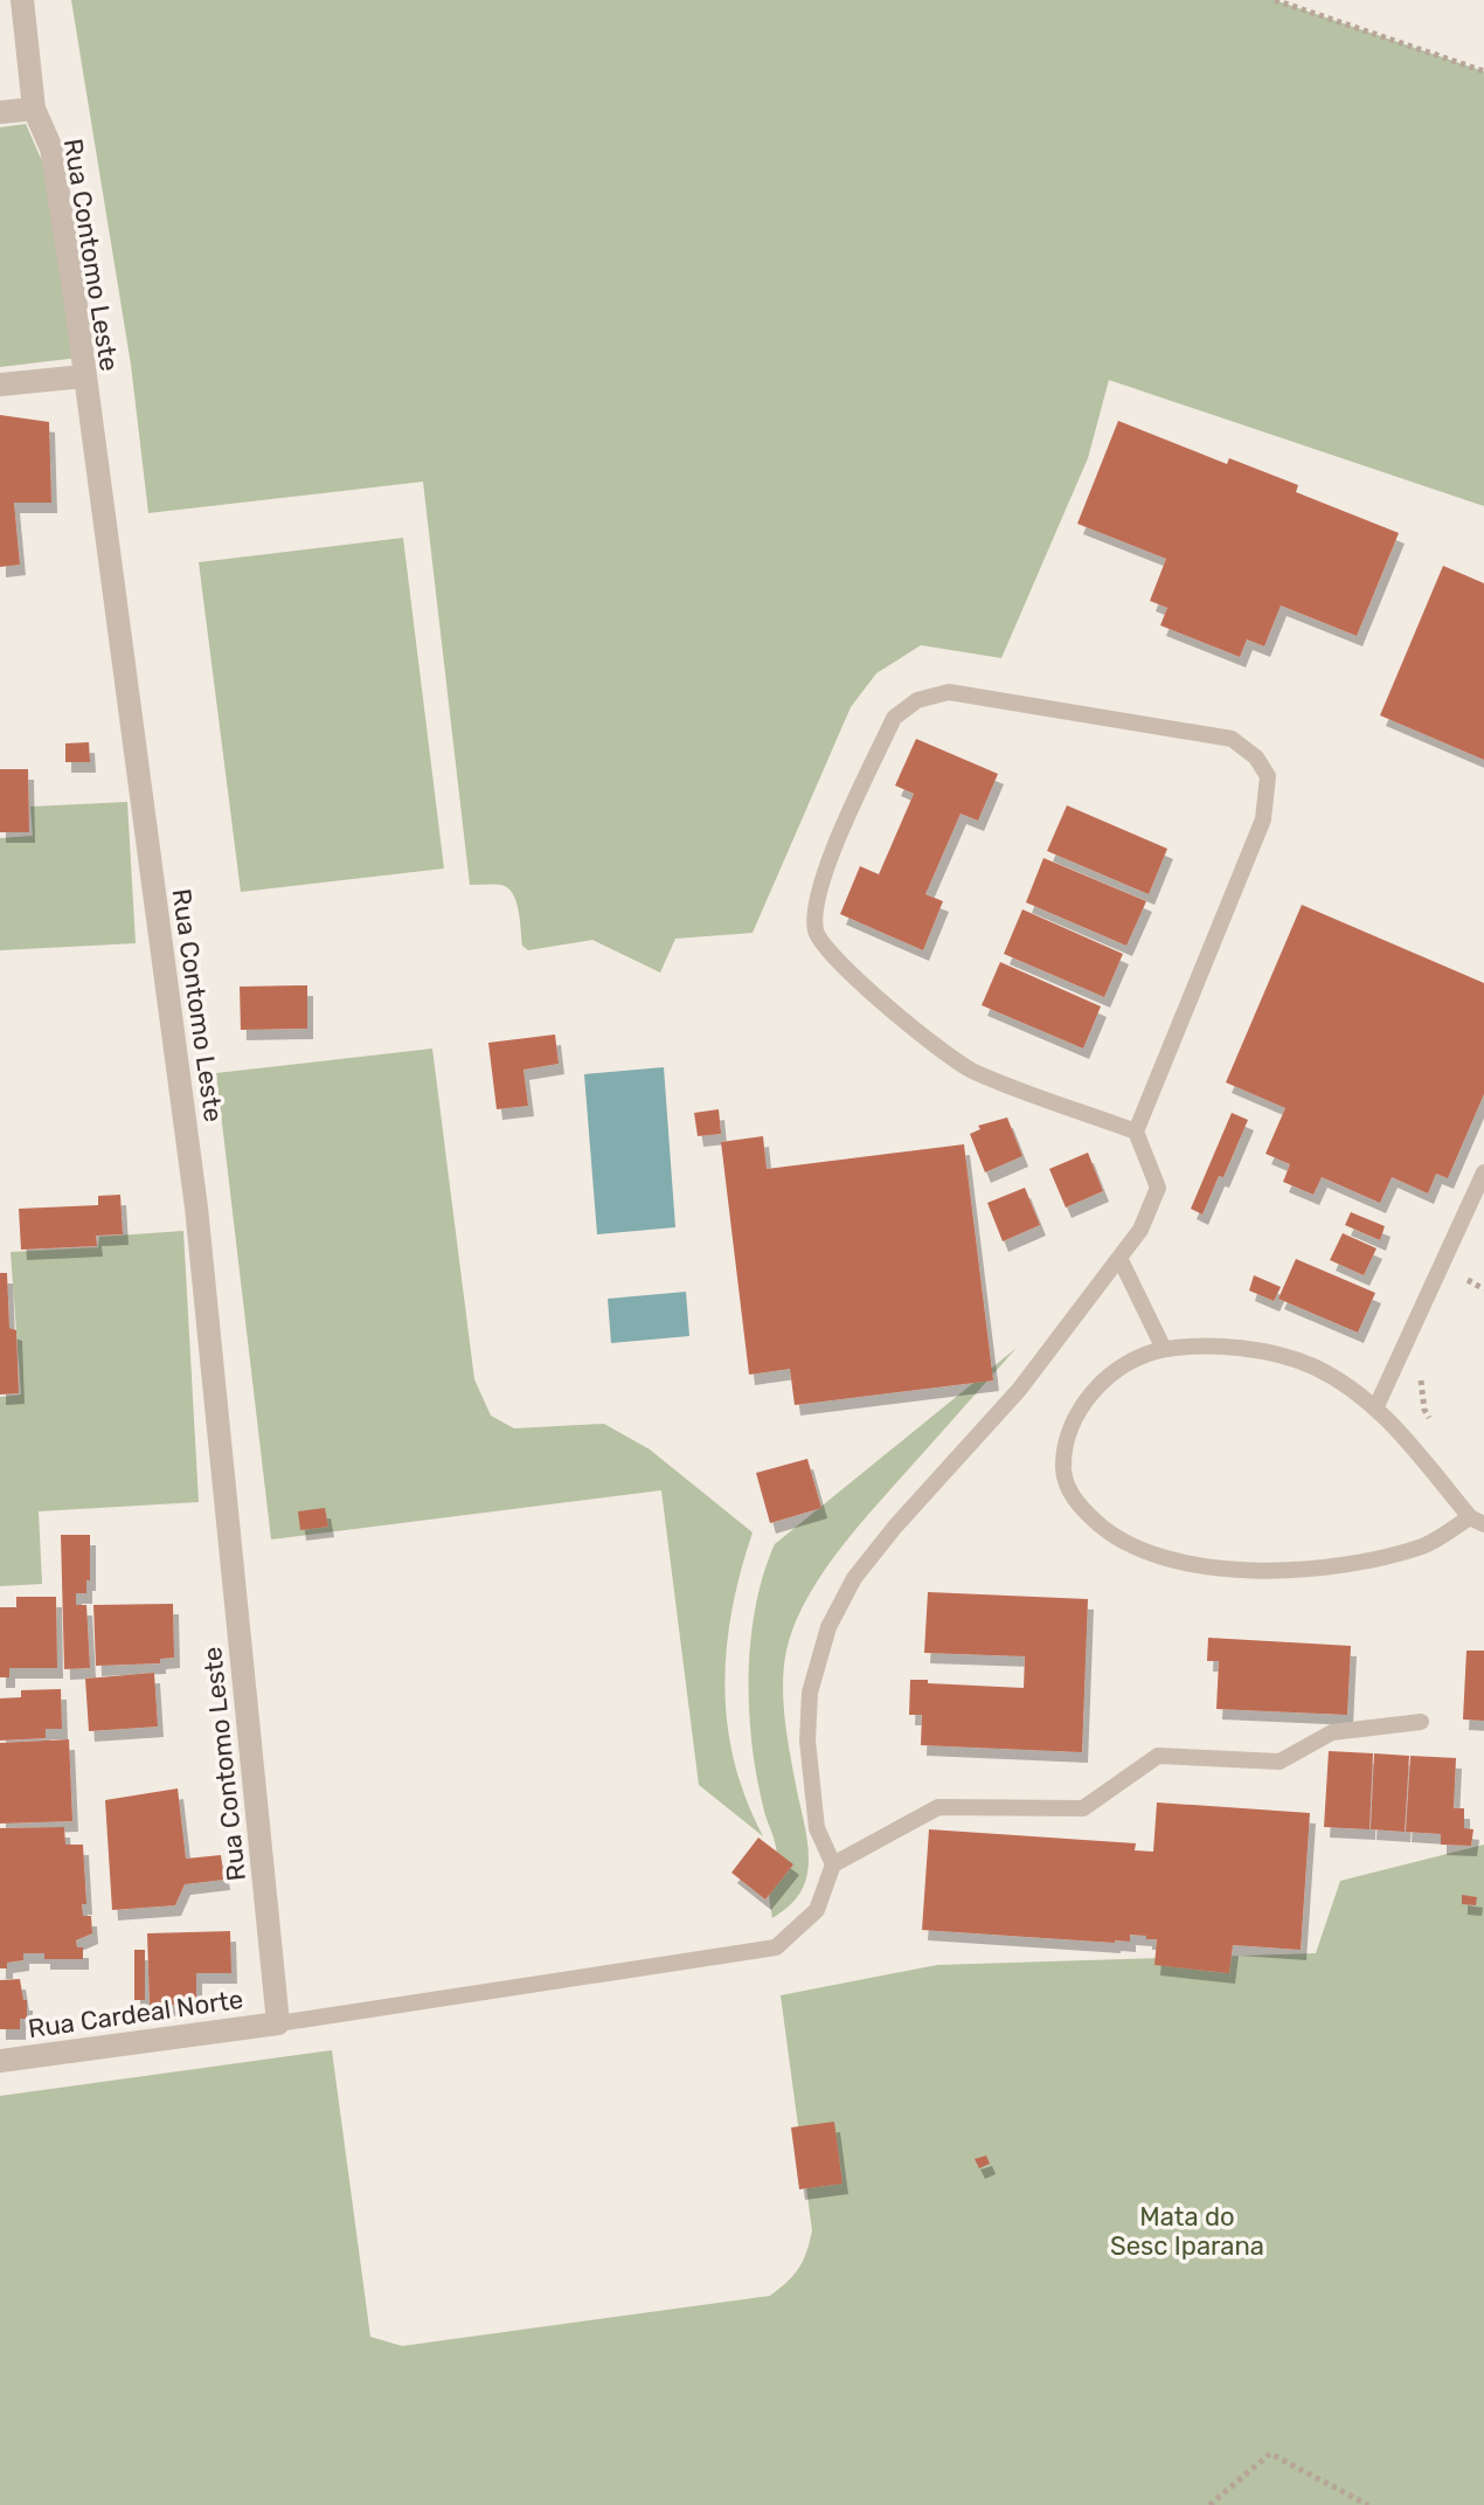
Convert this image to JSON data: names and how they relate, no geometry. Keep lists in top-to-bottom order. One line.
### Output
{"streets":{"street":["Rua Contomo Leste","Rua Cardeal Norte"]},"crossings":[["Rua Contomo Leste","Rua Cardeal Norte"]],"parks":["Mata do Sesc Iparana"]}
